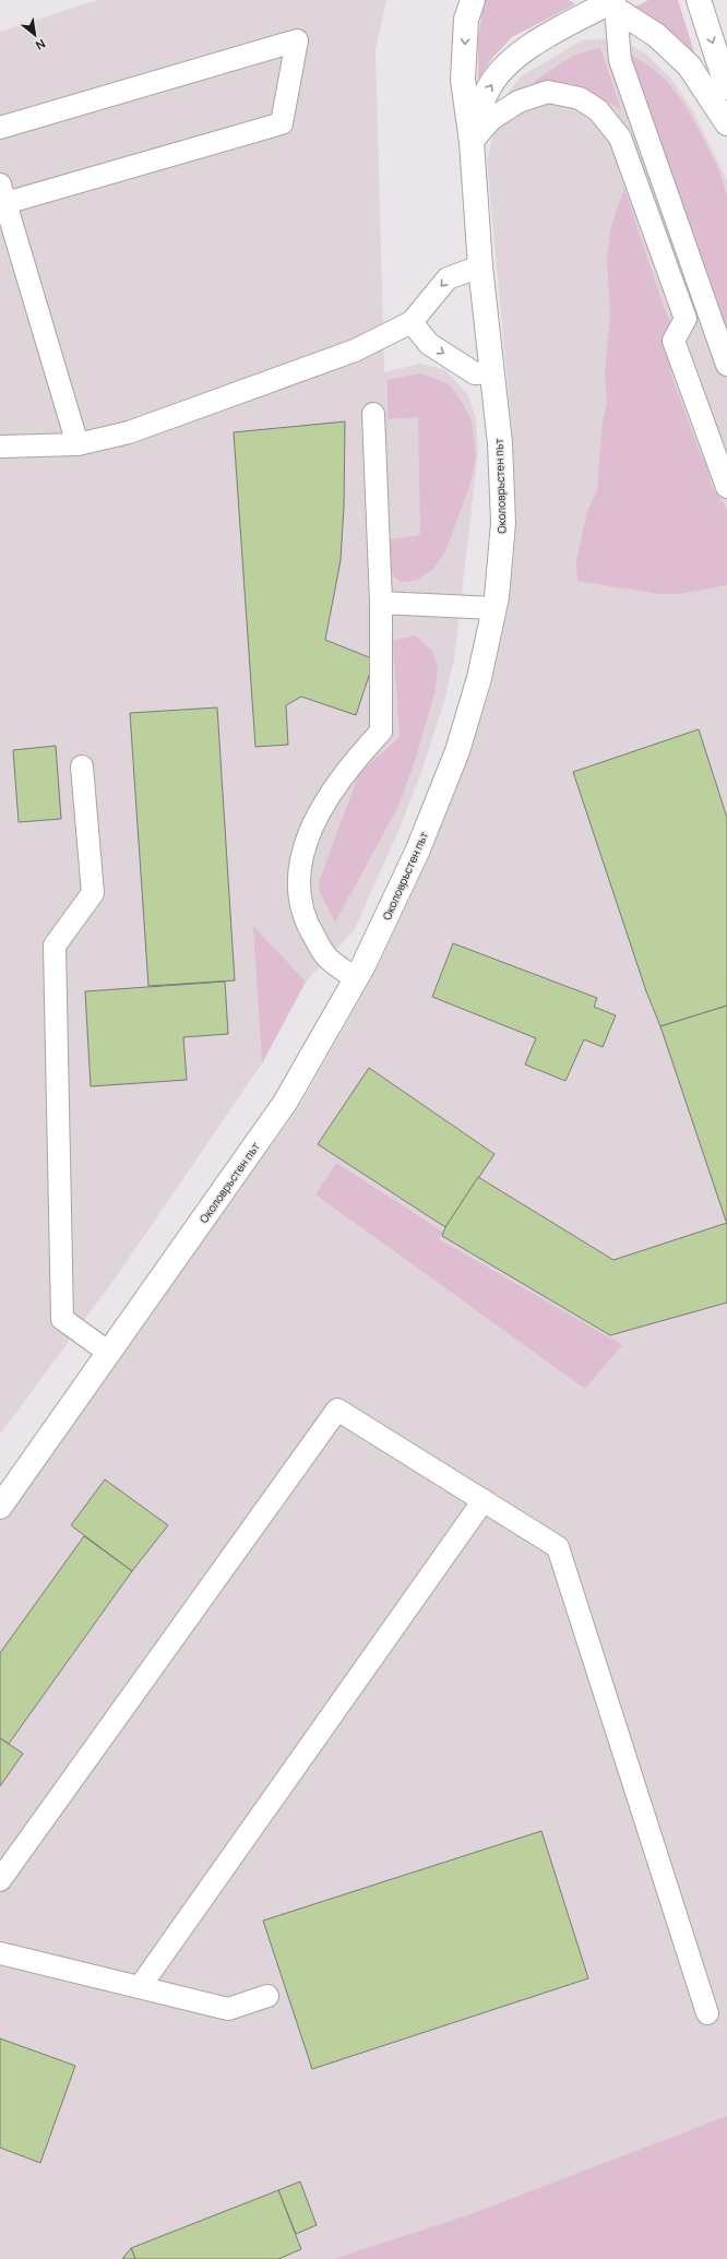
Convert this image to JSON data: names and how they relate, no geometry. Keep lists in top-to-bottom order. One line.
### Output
{"streets":{"main road":["Околовръстен път"]},"north":"bottom right"}
